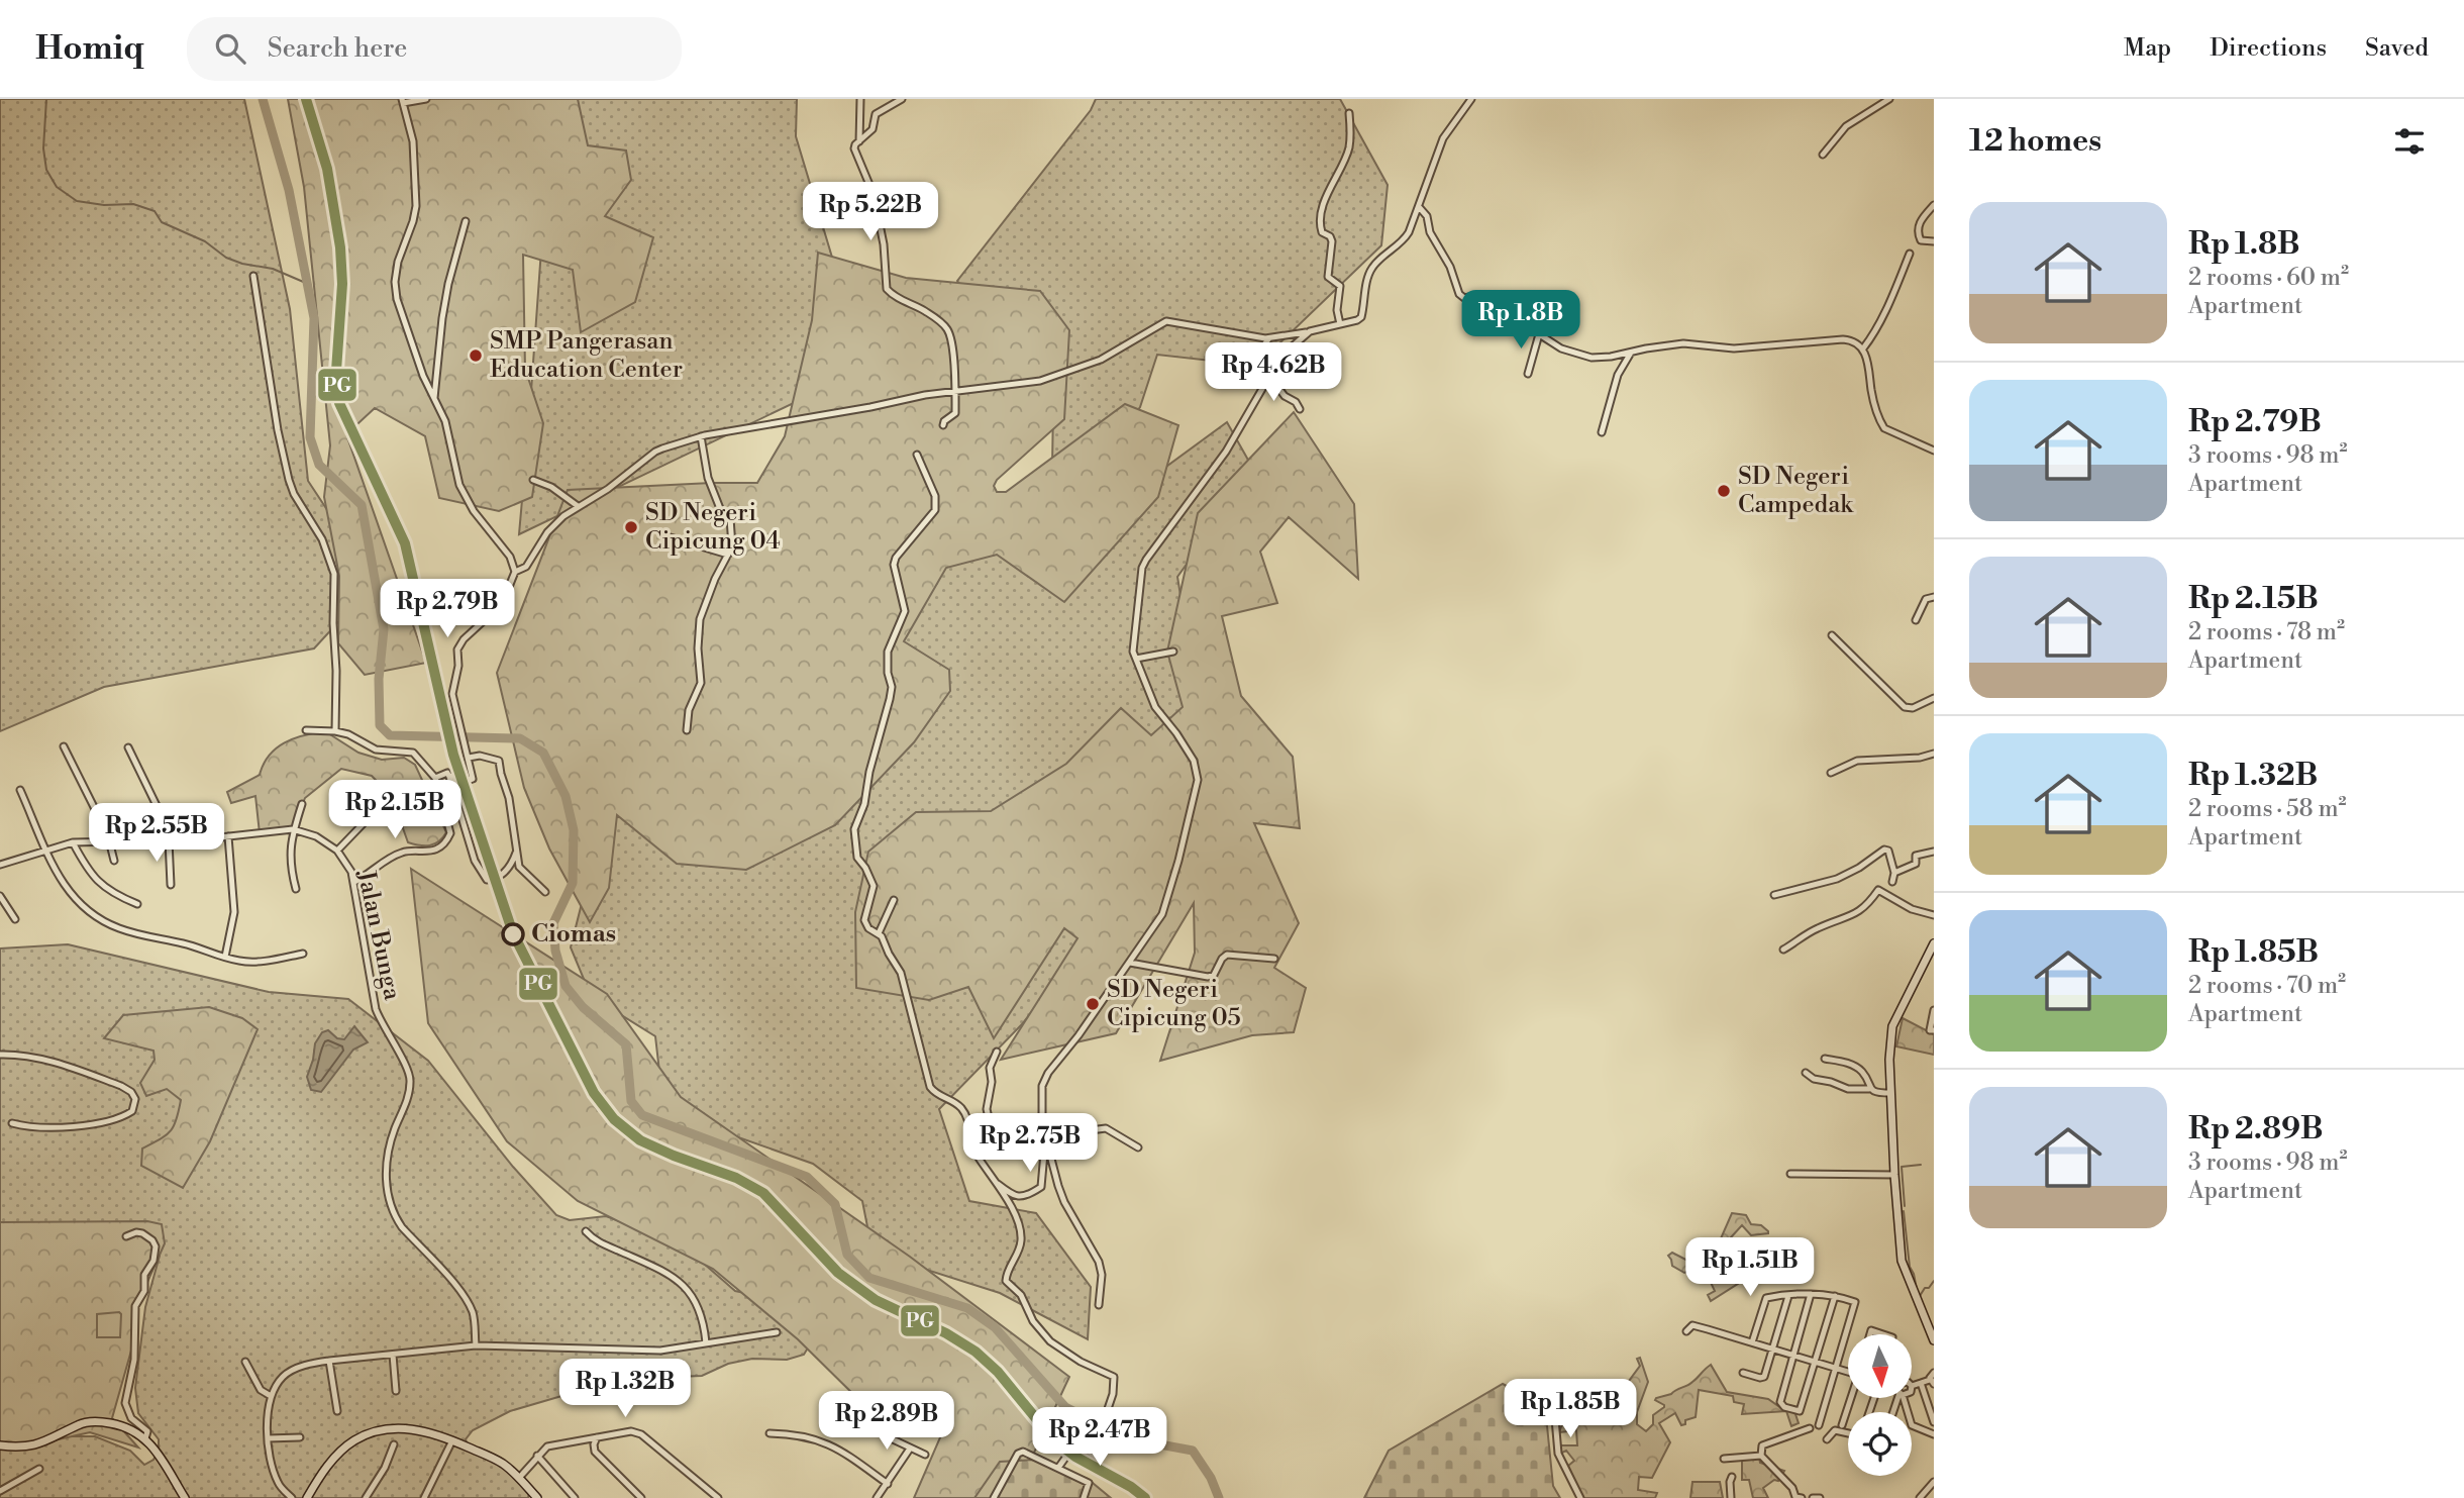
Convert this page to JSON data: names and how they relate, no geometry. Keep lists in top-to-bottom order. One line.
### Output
{"streets":{"street":["Jalan Bunga"]},"places":["SMP Pangerasan Education Center","SD Negeri Campedak","SD Negeri Cipicung 04","Ciomas","SD Negeri Cipicung 05"],"lines":["transit line PG"],"north":"bottom","page":{"header":"Homiq","search":"Search here","nav":["Map","Directions","Saved"],"heading":"12 homes","price":["Rp 5.22B","Rp 1.8B","Rp 4.62B","Rp 2.79B","Rp 2.15B","Rp 2.55B","Rp 2.75B","Rp 1.51B","Rp 1.32B","Rp 1.85B","Rp 2.89B","Rp 2.47B"],"list":[{"name":"Rp 1.8B","note":"2 rooms · 60 m² · Apartment"},{"name":"Rp 2.79B","note":"3 rooms · 98 m² · Apartment"},{"name":"Rp 2.15B","note":"2 rooms · 78 m² · Apartment"},{"name":"Rp 1.32B","note":"2 rooms · 58 m² · Apartment"},{"name":"Rp 1.85B","note":"2 rooms · 70 m² · Apartment"},{"name":"Rp 2.89B","note":"3 rooms · 98 m² · Apartment"}]}}
